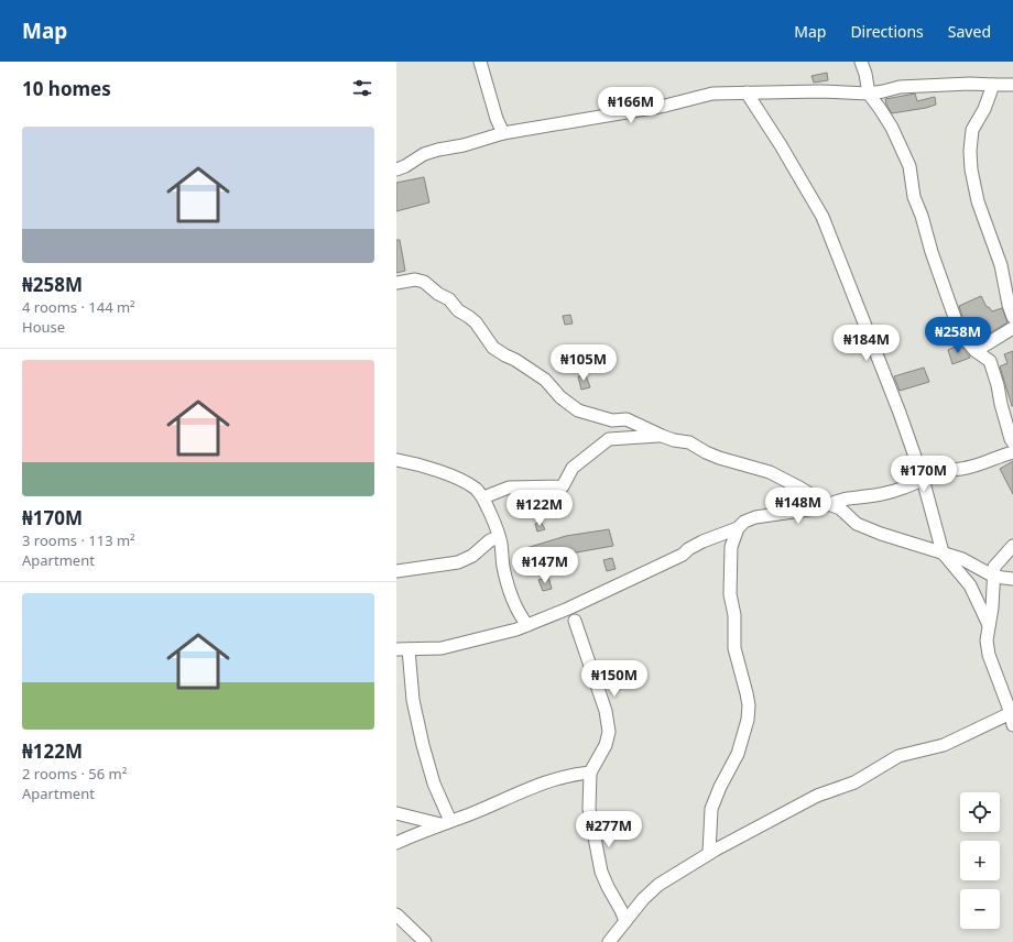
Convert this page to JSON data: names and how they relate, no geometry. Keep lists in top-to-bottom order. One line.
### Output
{"page":{"header":"Map","nav":["Map","Directions","Saved"],"heading":"10 homes","price":["₦166M","₦258M","₦184M","₦105M","₦170M","₦148M","₦122M","₦147M","₦150M","₦277M"],"list":[{"name":"₦258M","note":"4 rooms · 144 m² · House"},{"name":"₦170M","note":"3 rooms · 113 m² · Apartment"},{"name":"₦122M","note":"2 rooms · 56 m² · Apartment"}],"map_buttons":["+","−"]}}
